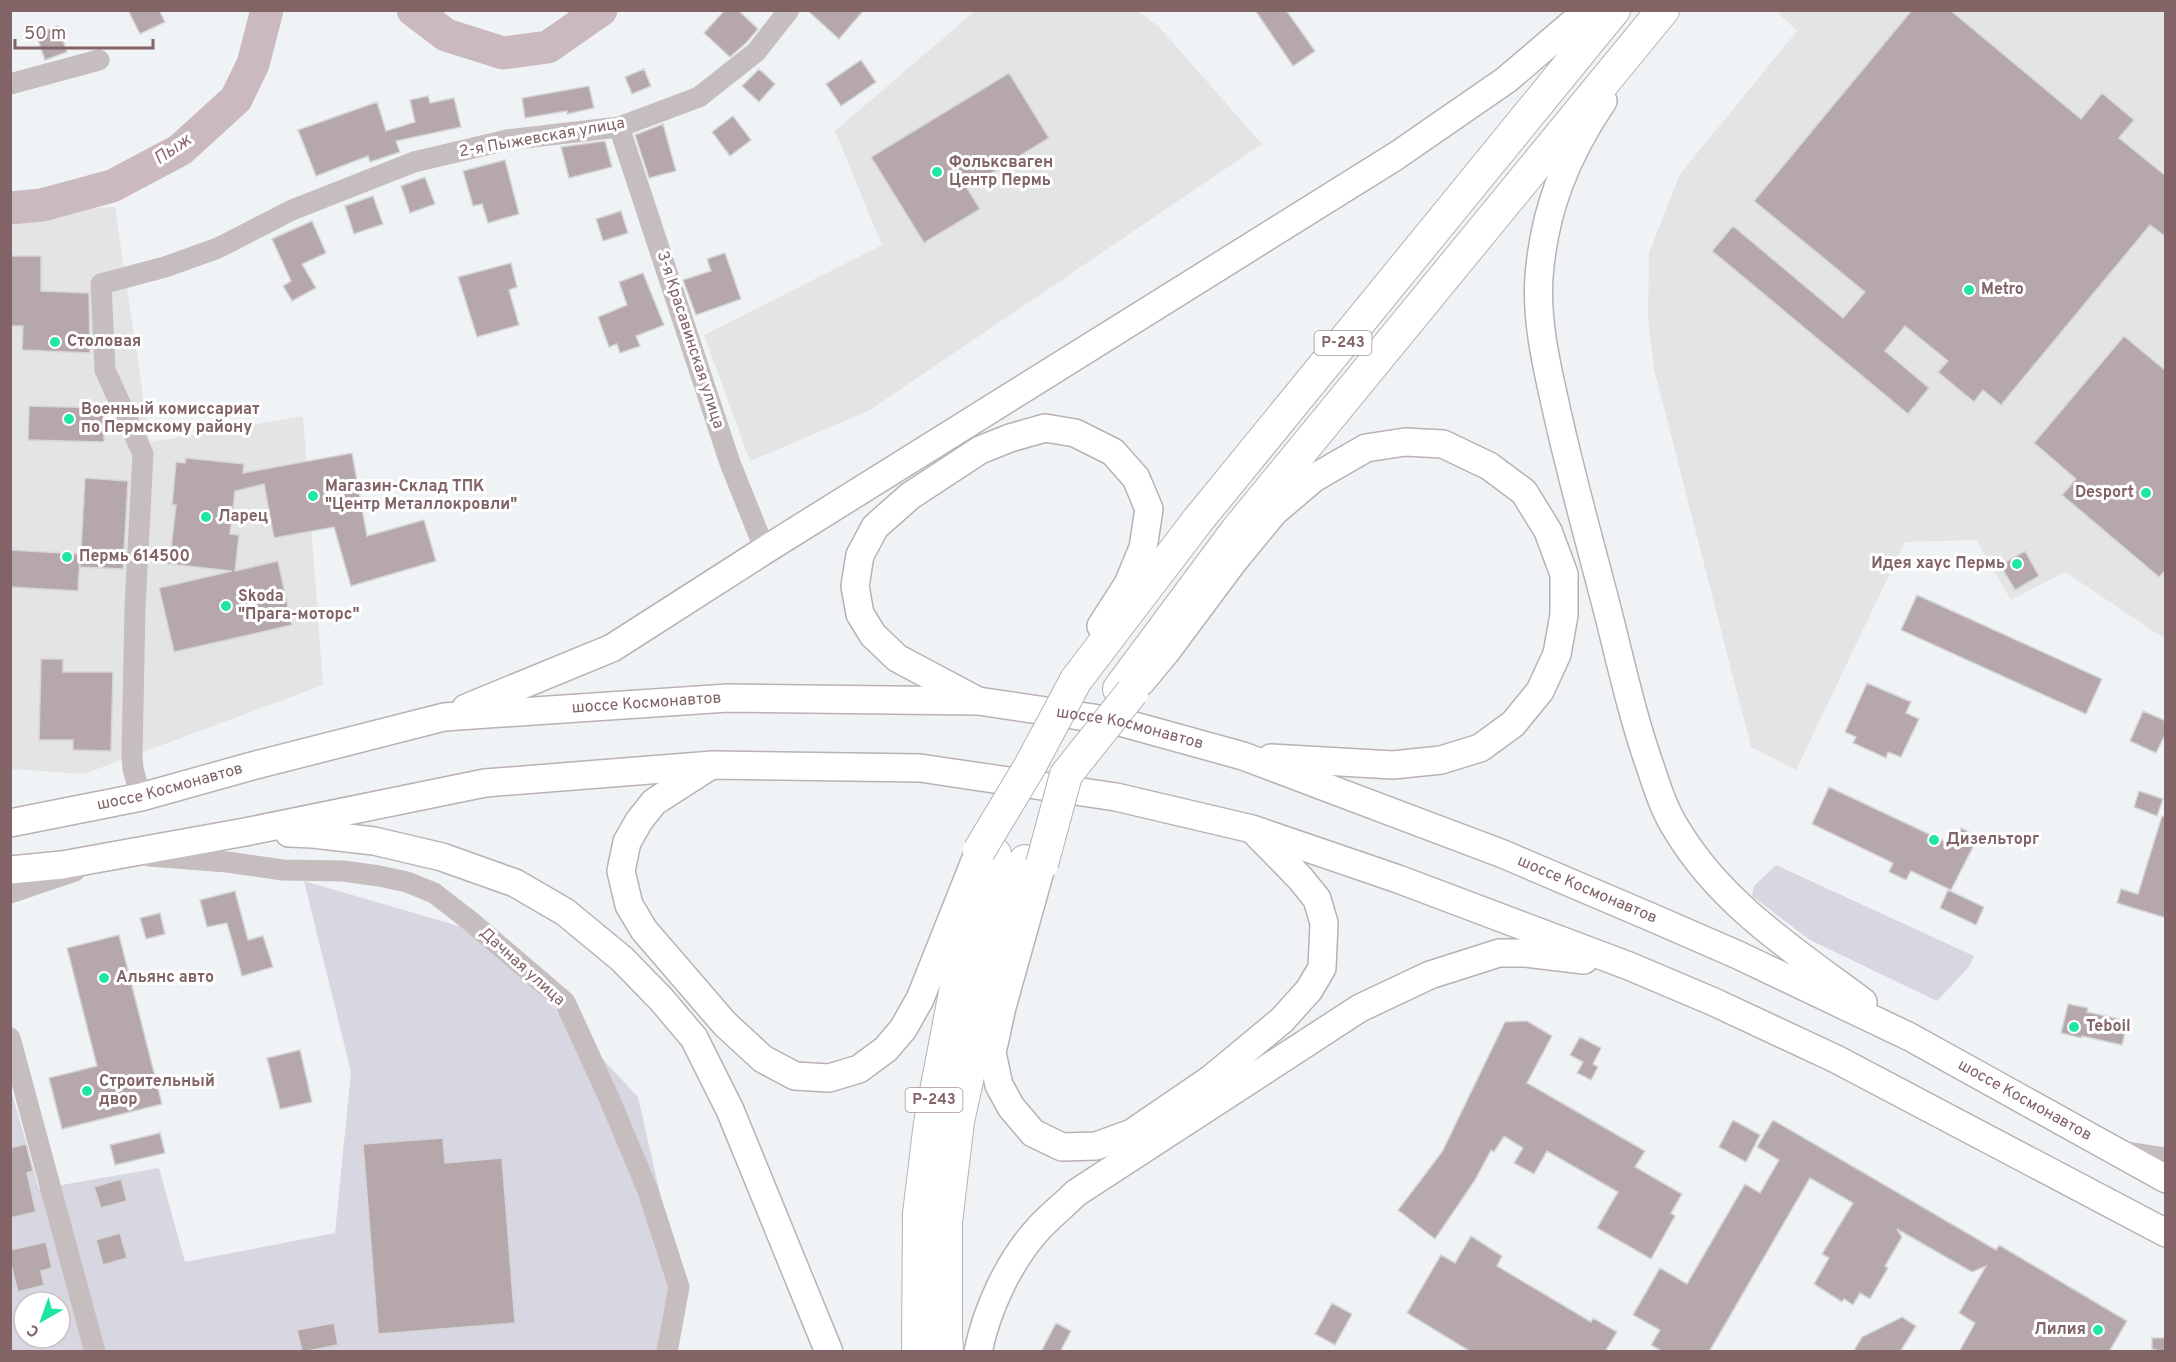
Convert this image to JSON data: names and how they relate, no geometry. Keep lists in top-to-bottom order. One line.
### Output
{"streets":{"highway":["Р-243"],"main road":["шоссе Космонавтов"],"street":["2-я Пыжевская улица","3-я Красавинская улица","Дачная улица"]},"crossings":[["2-я Пыжевская улица","3-я Красавинская улица"],["2-я Пыжевская улица","шоссе Космонавтов"]],"water":["Пыж"],"places":["Фольксваген Центр Пермь","Metro","Столовая","Военный комиссариат по Пермскому району","Desport","Магазин-Склад ТПК \"Центр Металлокровли\"","Ларец","Пермь 614500","Идея хаус Пермь","Skoda \"Прага-моторс\"","Дизельторг","Альянс авто","Teboil","Строительный двор","Лилия"],"scale_bar":"50 m","north":"bottom left"}
